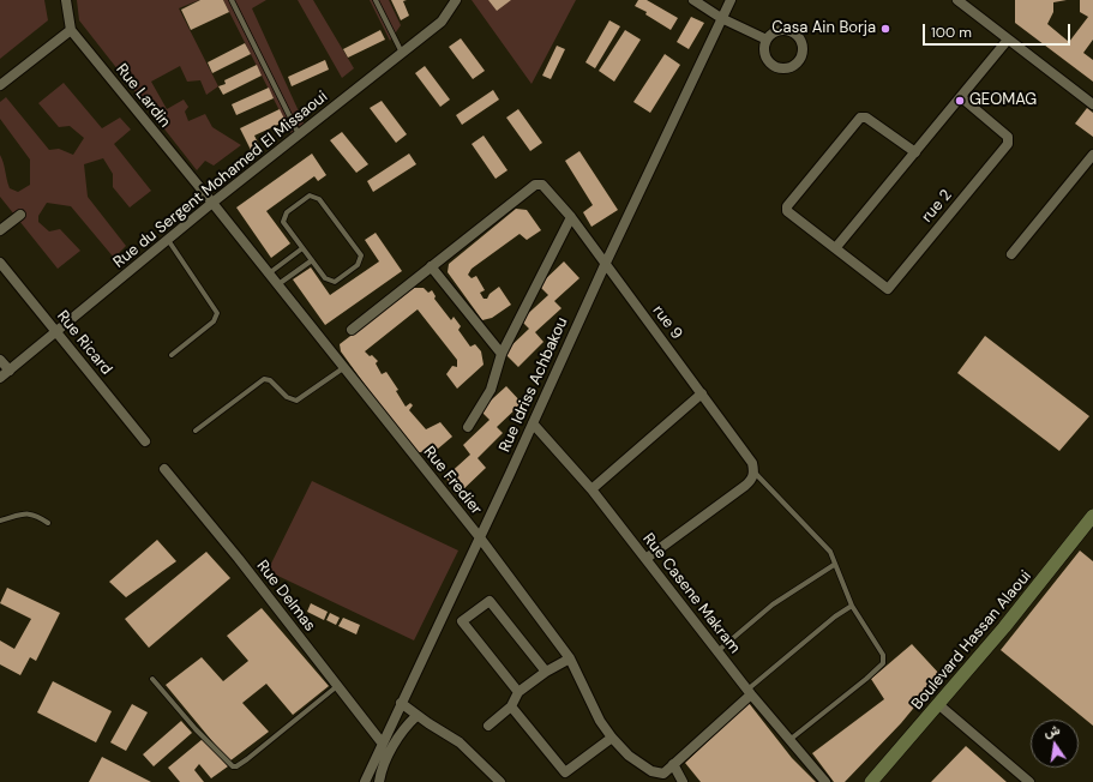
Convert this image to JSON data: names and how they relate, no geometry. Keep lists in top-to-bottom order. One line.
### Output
{"streets":{"street":["Rue Lardin","Rue du Sergent Mohamed El Missaoui","rue 2","rue 9","Rue Ricard","Rue Idriss Achbakou","Rue Fredier","Rue Casene Makram","Rue Delmas","Boulevard Hassan Alaoui"]},"crossings":[["Rue Lardin","Rue du Sergent Mohamed El Missaoui"],["Rue Lardin","Rue Fredier"],["Rue du Sergent Mohamed El Missaoui","Rue Ricard"],["Rue du Sergent Mohamed El Missaoui","Rue Fredier"],["rue 9","Rue Idriss Achbakou"],["Rue Idriss Achbakou","Rue Fredier"],["Rue Idriss Achbakou","Rue Casene Makram"],["Rue Idriss Achbakou","Rue Delmas"]],"places":["Casa Ain Borja","GEOMAG"],"scale_bar":"100 m","north":"top"}
